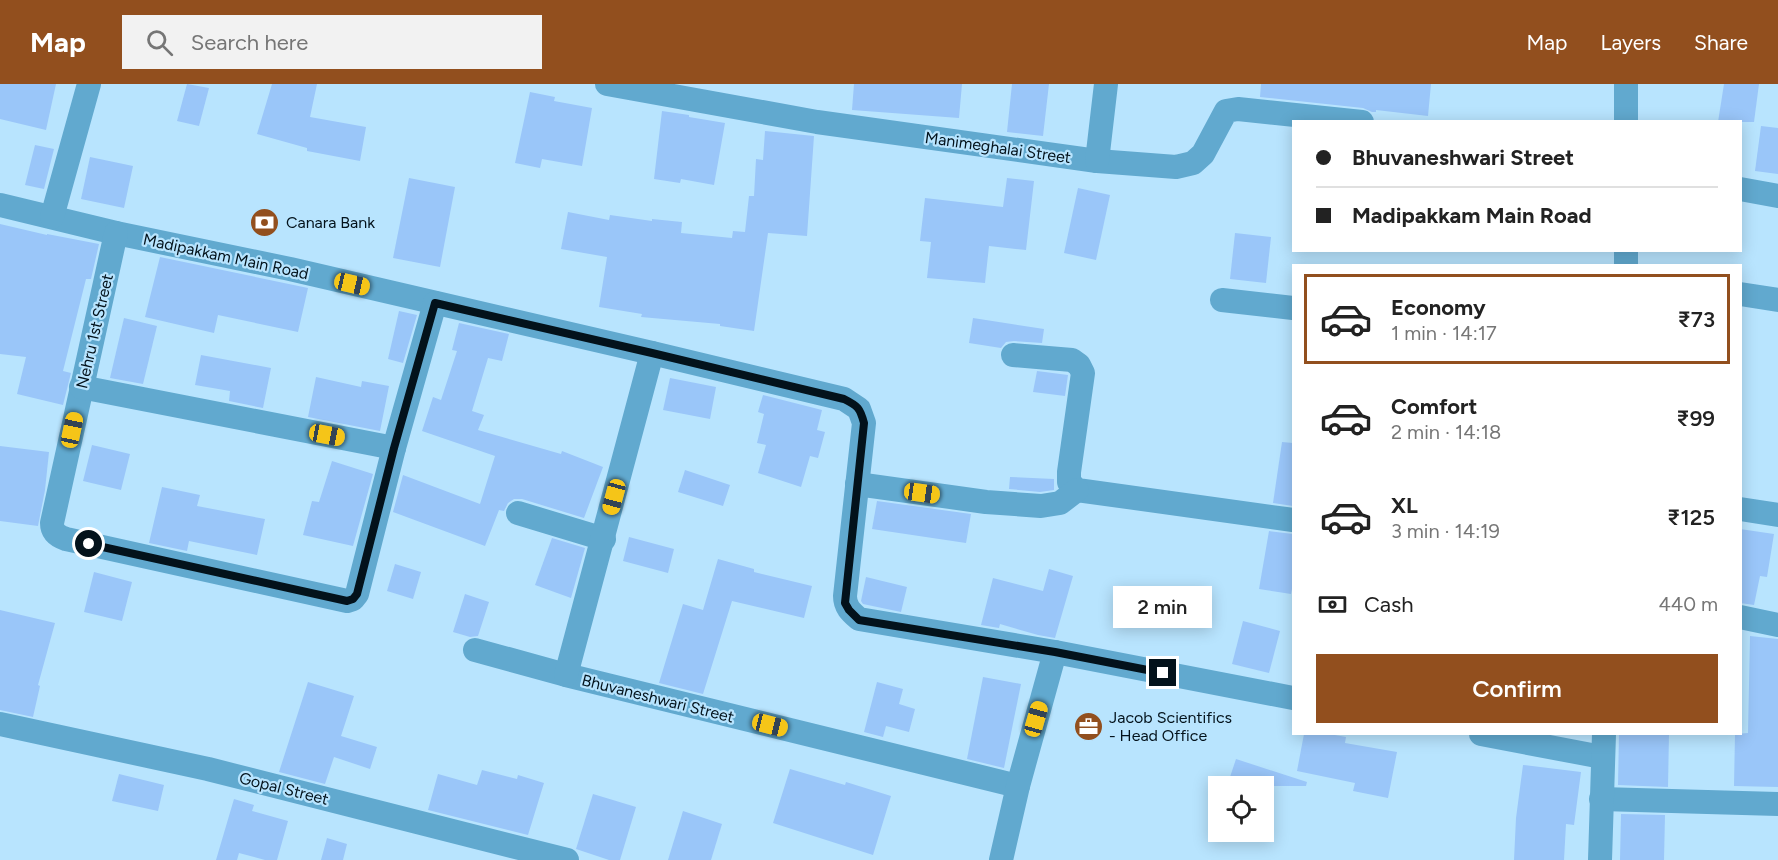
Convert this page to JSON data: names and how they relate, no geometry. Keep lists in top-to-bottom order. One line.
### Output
{"streets":{"street":["Manimeghalai Street","Madipakkam Main Road","Nehru 1st Street","Bhuvaneshwari Street","Gopal Street"]},"crossings":[["Madipakkam Main Road","Nehru 1st Street"]],"places":{"bank":["Canara Bank"],"office":["Jacob Scientifics - Head Office"]},"page":{"header":"Map","search":"Search here","nav":["Map","Layers","Share"],"banner":["Bhuvaneshwari Street","Madipakkam Main Road"],"list":[{"name":"Economy","note":"1 min · 14:17","value":"₹73"},{"name":"Comfort","note":"2 min · 14:18","value":"₹99"},{"name":"XL","note":"3 min · 14:19","value":"₹125"}],"pay":["Cash","440 m"],"bubble":"2 min","buttons":"Confirm"}}
